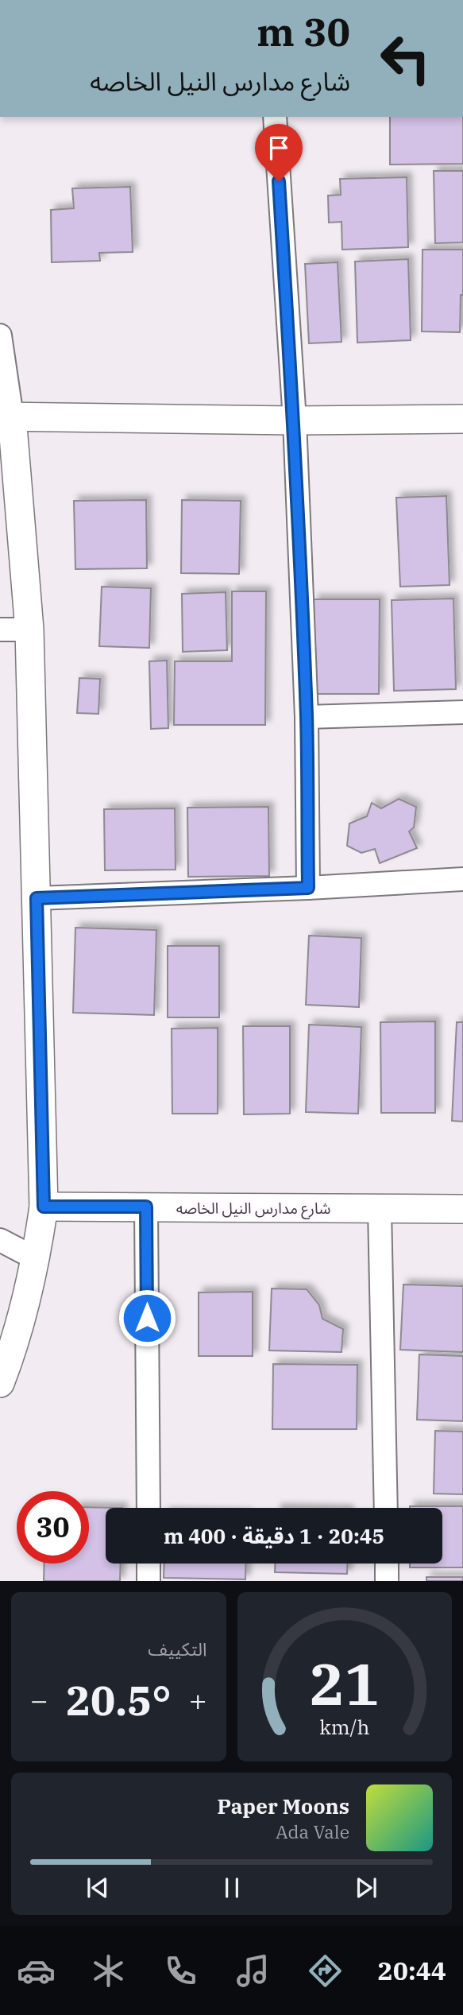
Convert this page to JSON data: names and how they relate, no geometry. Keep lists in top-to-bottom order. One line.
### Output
{"streets":{"street":["شارع مدارس النيل الخاصه"]},"page":{"turn":["30 m","شارع مدارس النيل الخاصه"],"limit":"30","trip":"20:45 · 1 دقيقة · 400 m","tile":"التكييف","heat":["−","20.5°","+"],"song":["Paper Moons","Ada Vale"],"tabs":"20:44","gauge":["21","km/h"]}}
